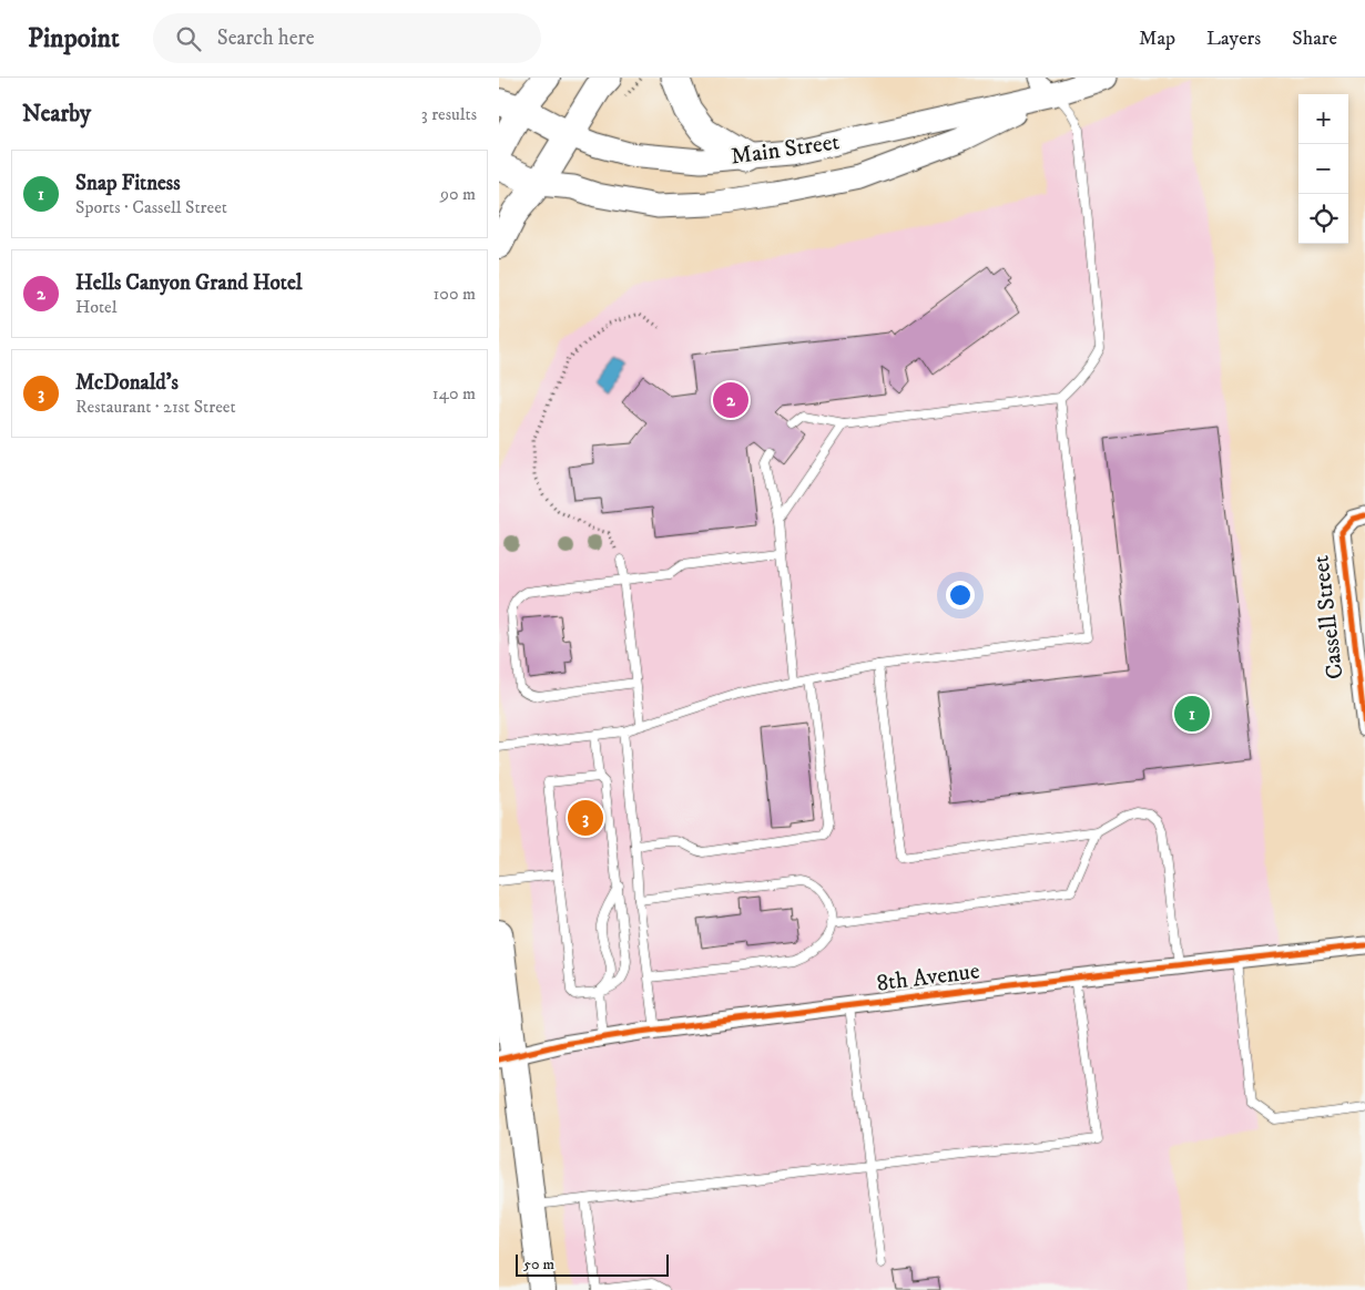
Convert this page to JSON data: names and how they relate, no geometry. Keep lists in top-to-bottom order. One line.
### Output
{"streets":{"main road":["Main Street"],"street":["Cassell Street","8th Avenue"]},"scale_bar":"50 m","page":{"header":"Pinpoint","search":"Search here","nav":["Map","Layers","Share"],"heading":["Nearby","3 results"],"map_buttons":["+","−"],"list":[{"mark":"1","name":"Snap Fitness","note":"Sports · Cassell Street","value":"90 m"},{"mark":"2","name":"Hells Canyon Grand Hotel","note":"Hotel","value":"100 m"},{"mark":"3","name":"McDonald's","note":"Restaurant · 21st Street","value":"140 m"}],"pins":["2","1","3"],"scale":"50 m"}}
